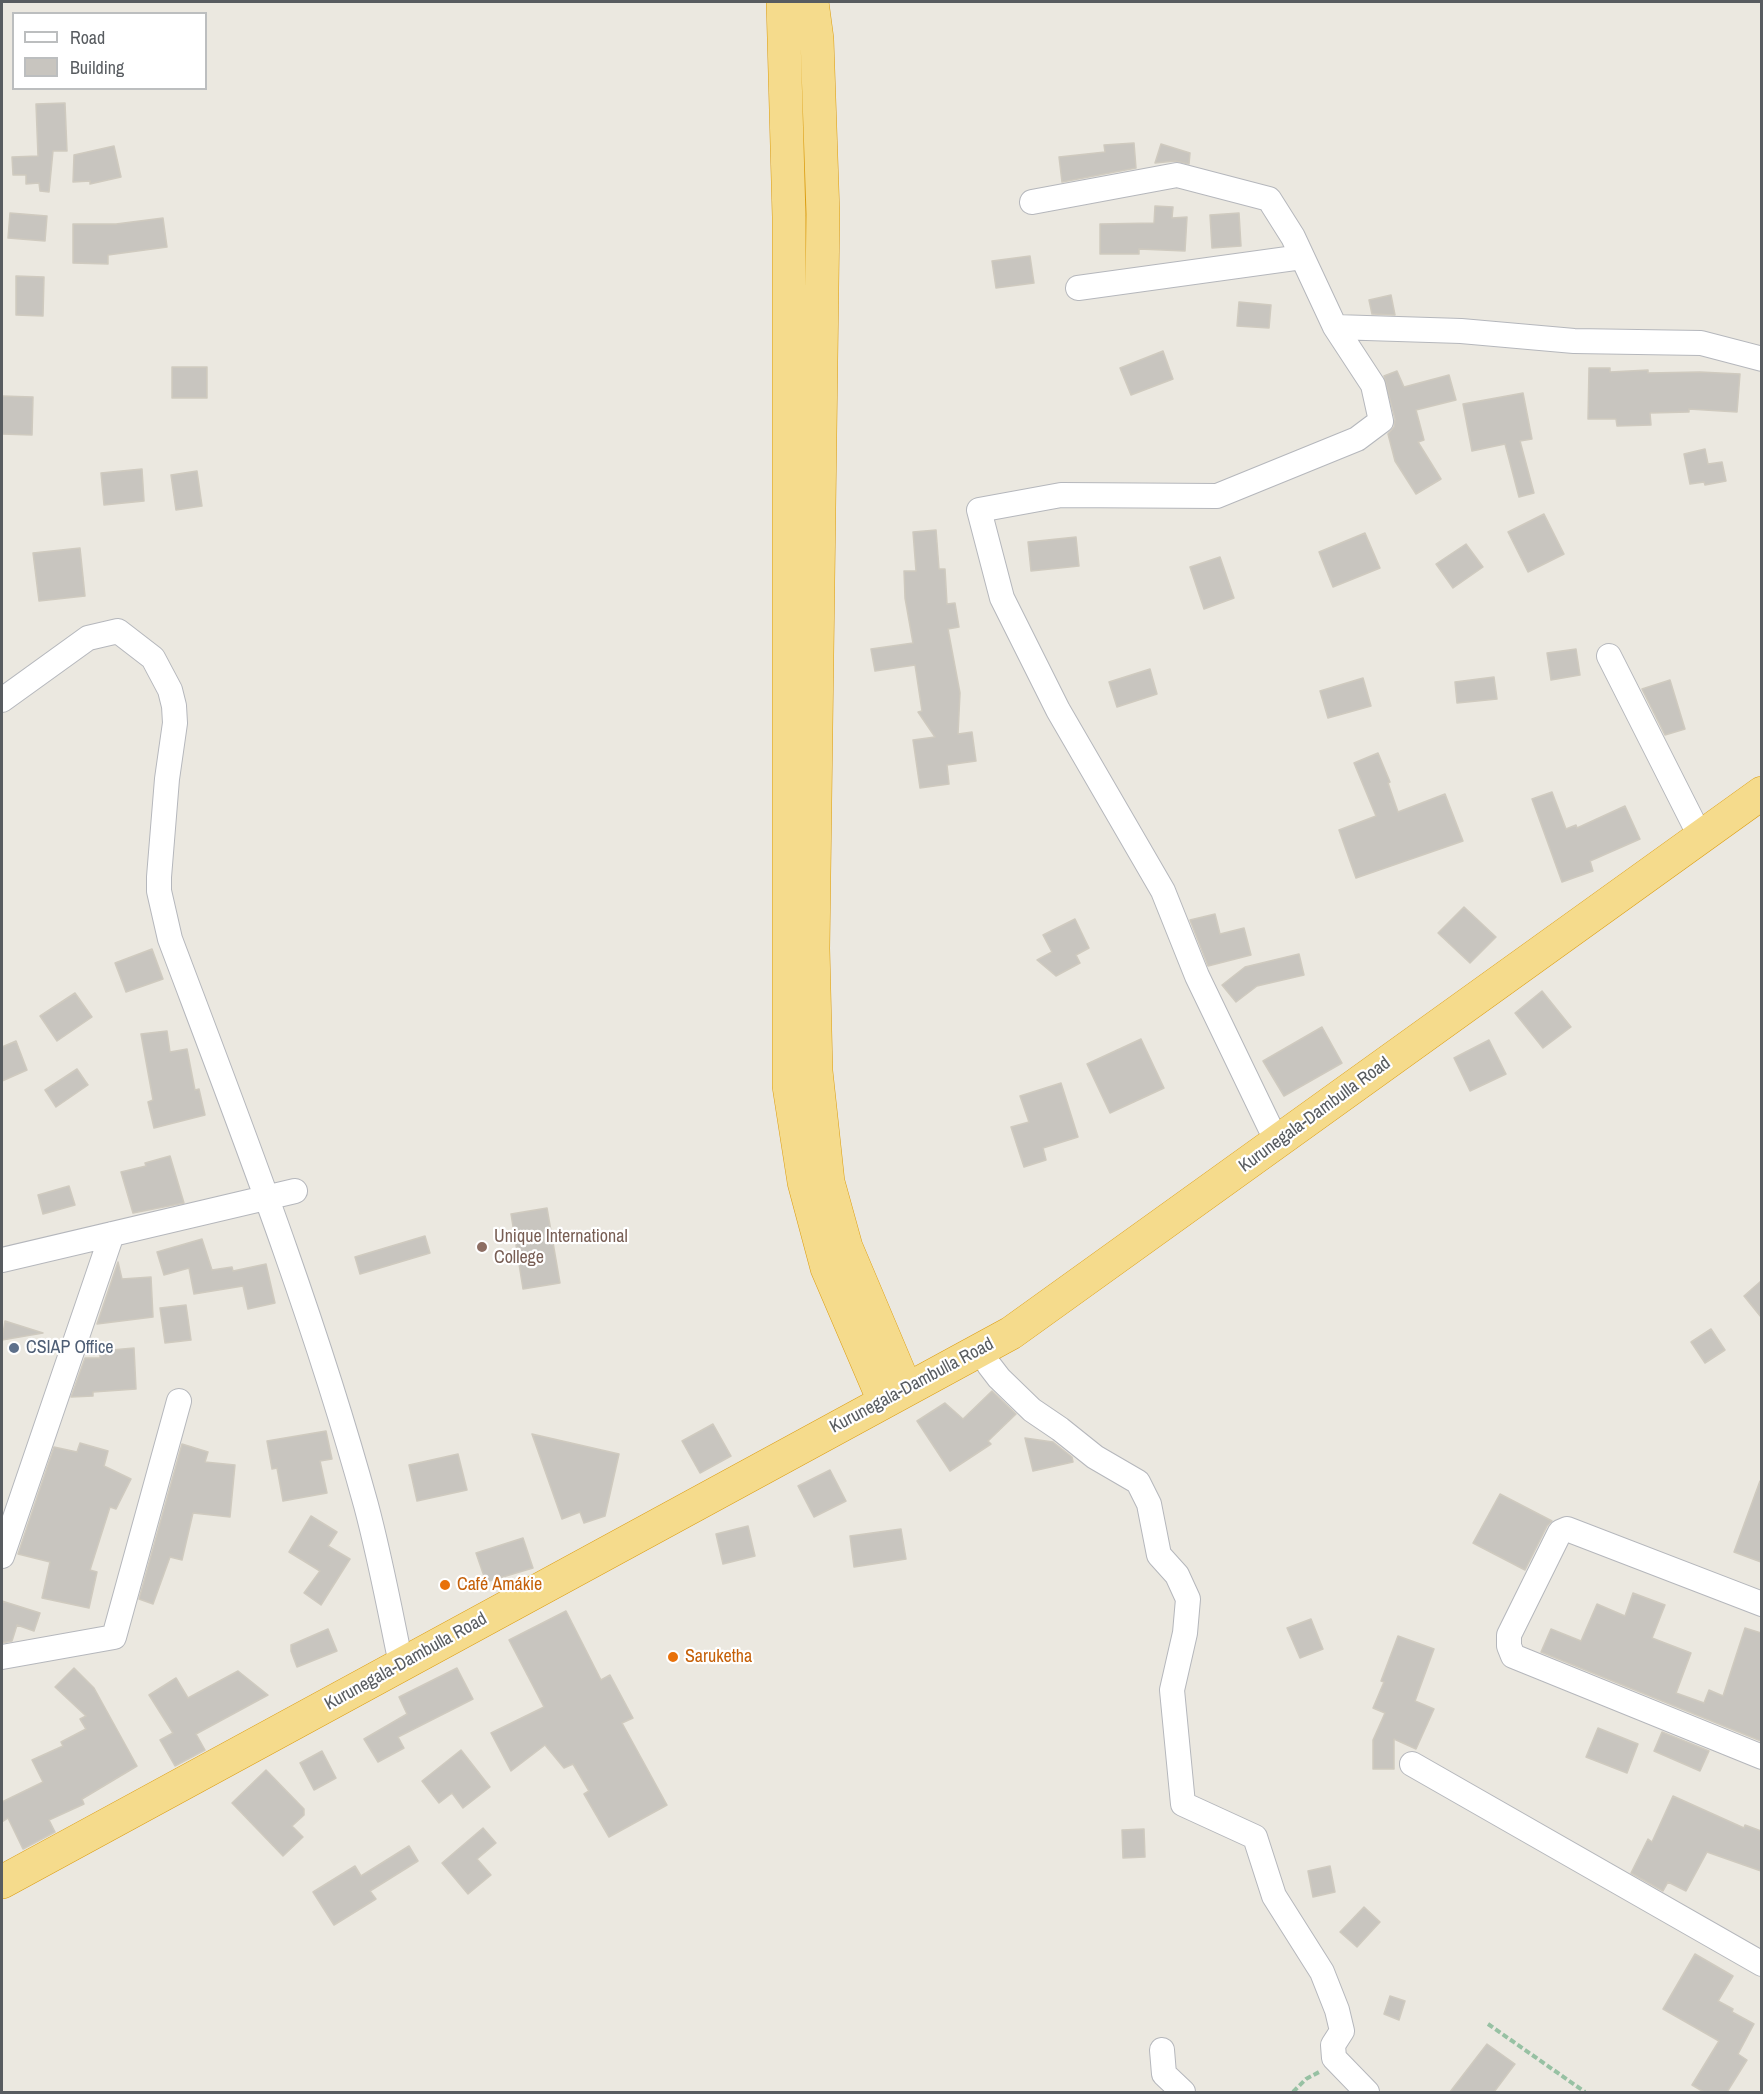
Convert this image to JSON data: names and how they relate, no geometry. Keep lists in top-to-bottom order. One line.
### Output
{"streets":{"highway":["Kurunegala-Dambulla Road"]},"places":["Unique International College","CSIAP Office","Café Amákie","Saruketha"],"legend":["Road","Building"]}
